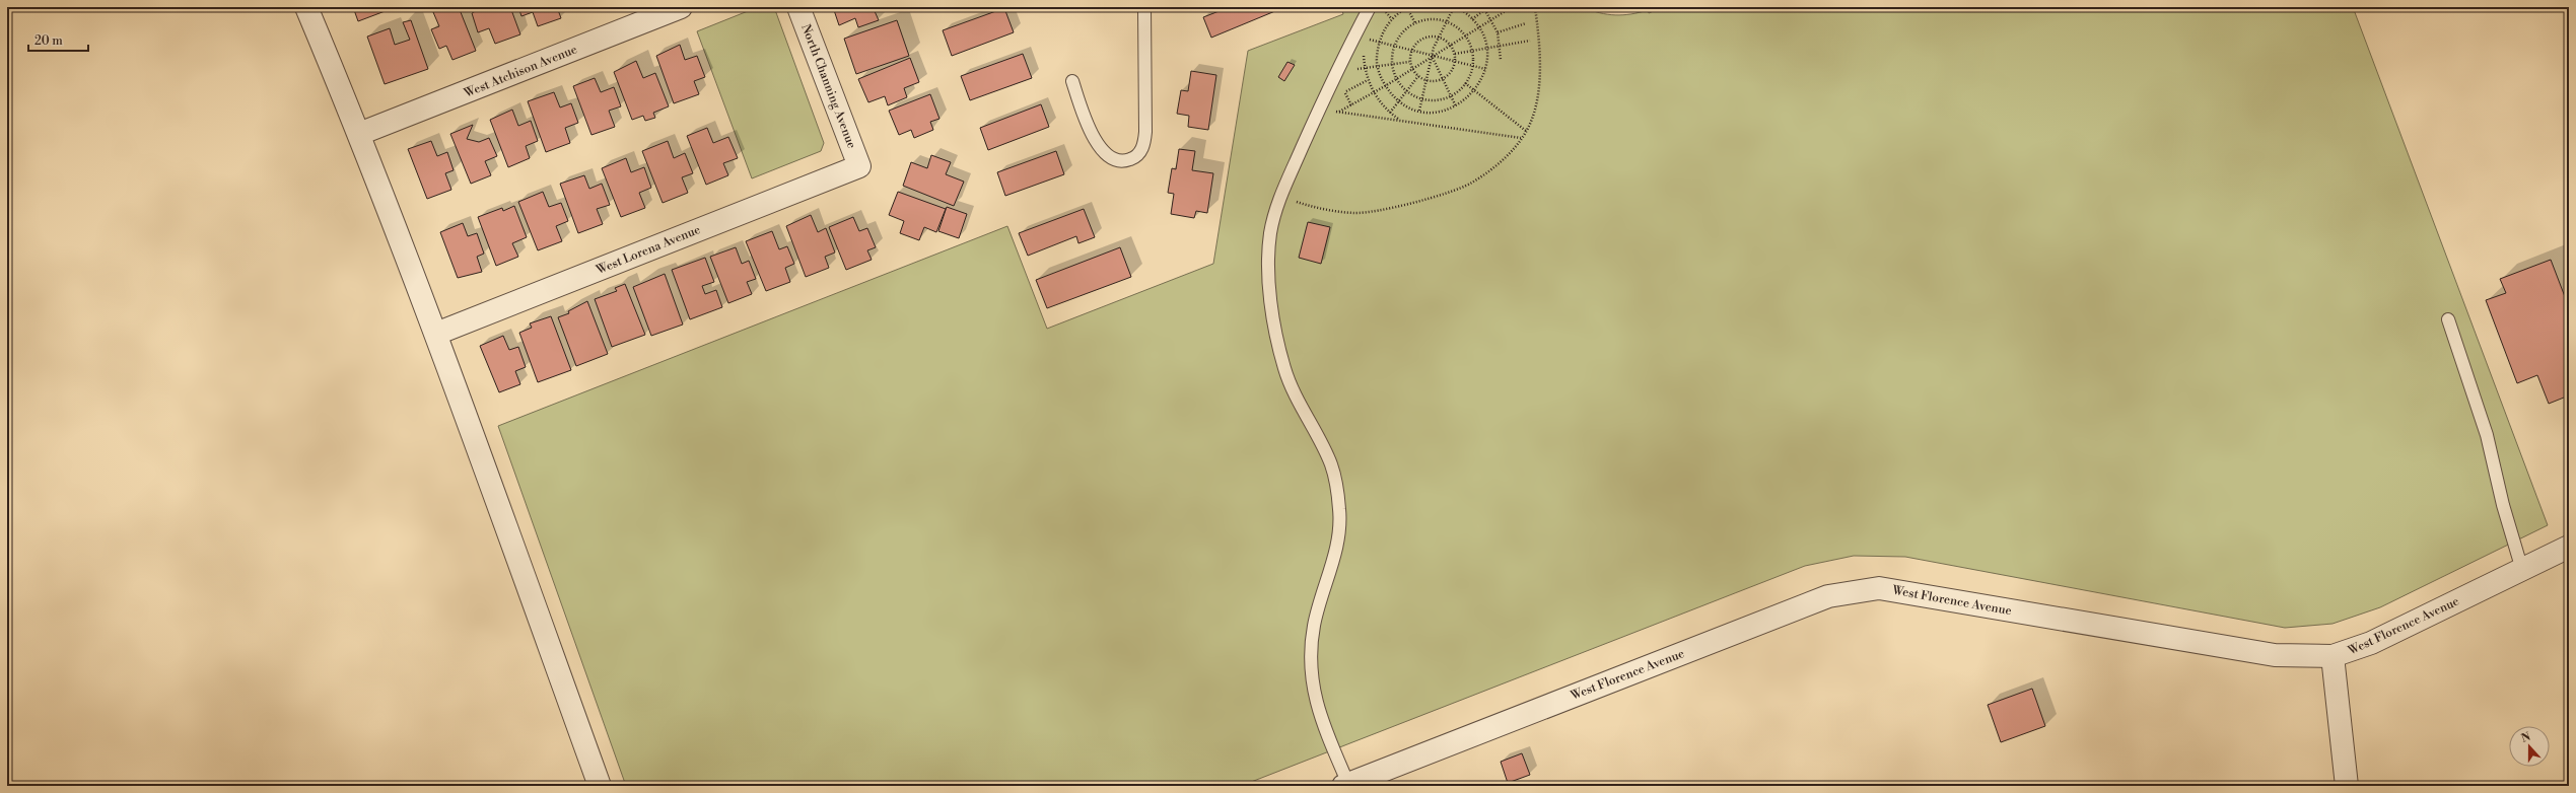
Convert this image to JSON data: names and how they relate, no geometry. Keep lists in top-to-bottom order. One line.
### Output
{"streets":{"street":["West Atchison Avenue","North Channing Avenue","West Lorena Avenue","West Florence Avenue"]},"crossings":[["North Channing Avenue","West Lorena Avenue"]],"scale_bar":"20 m","north":"top"}
